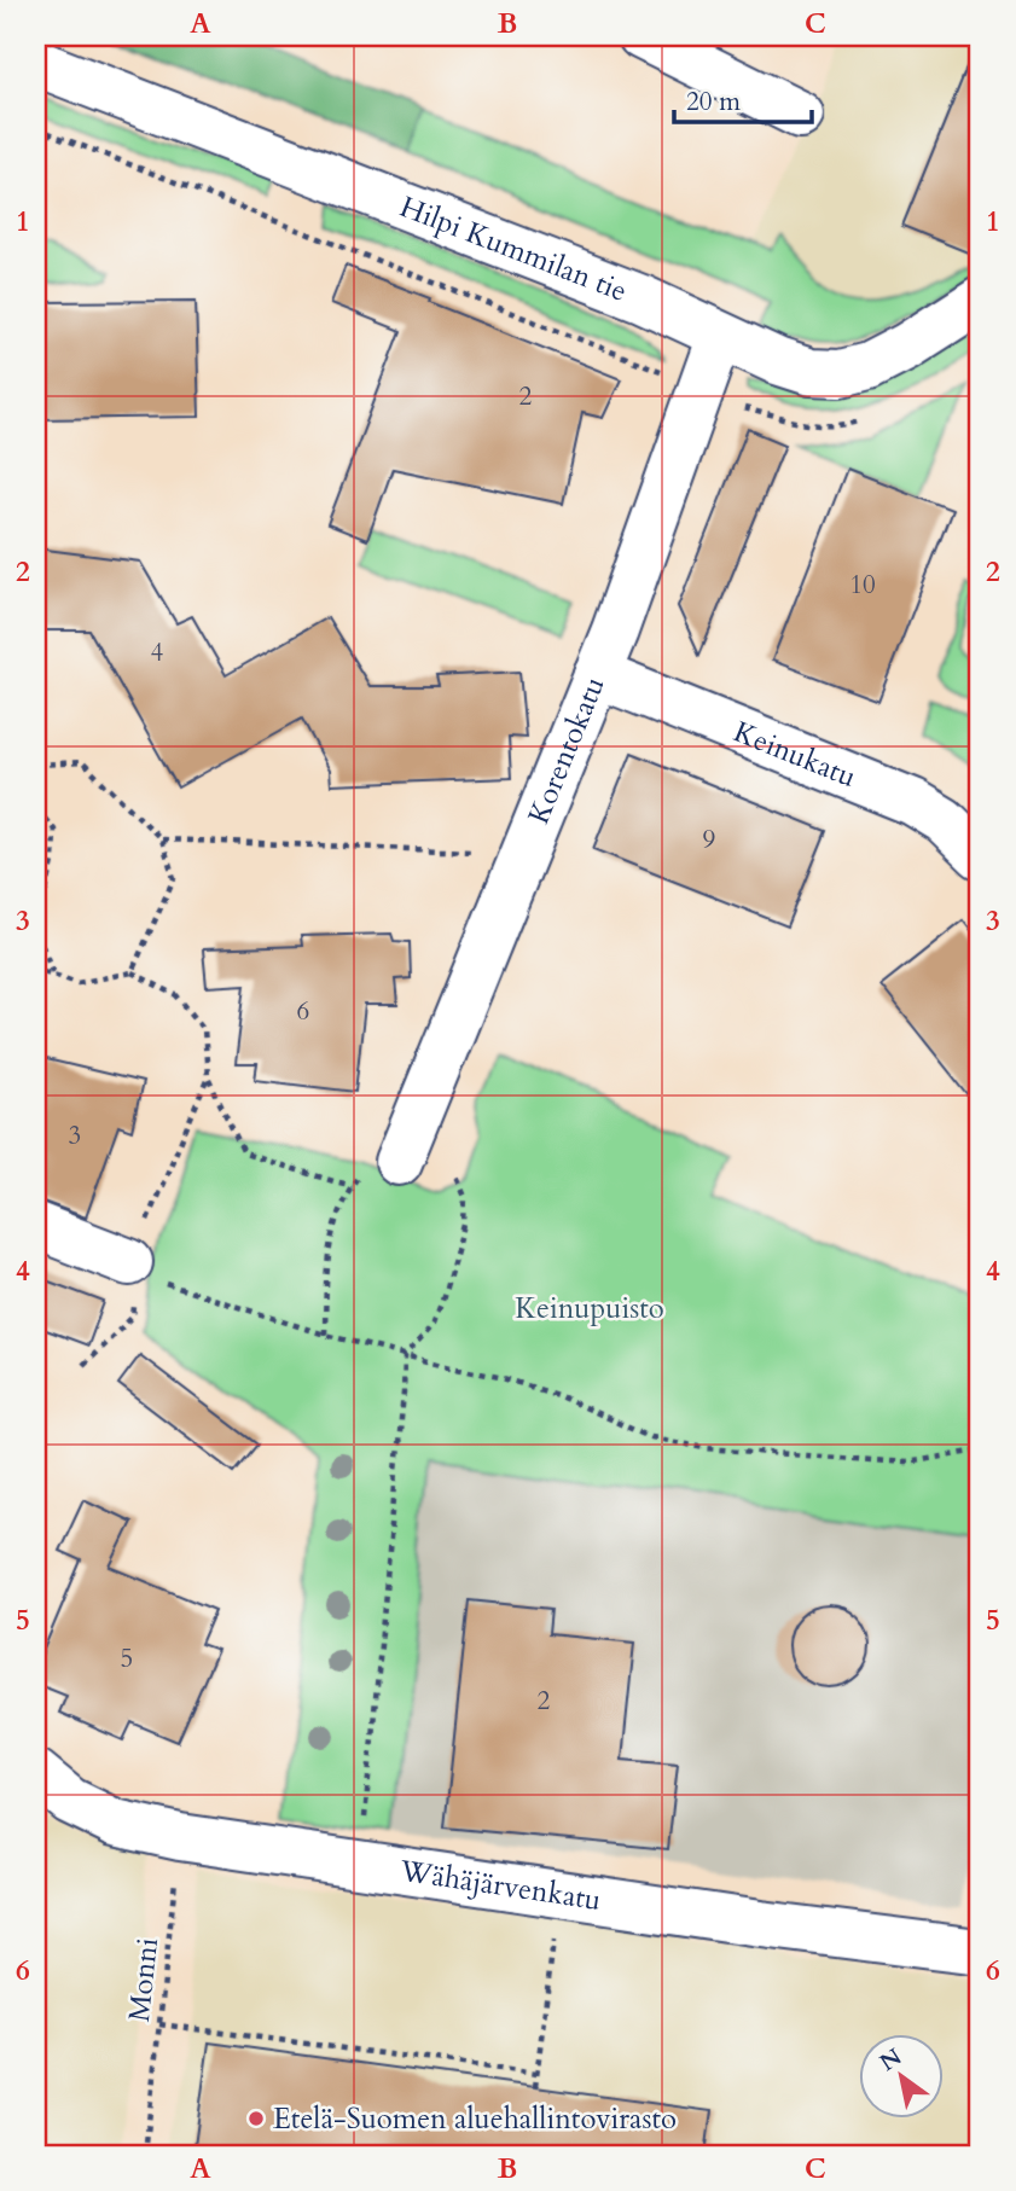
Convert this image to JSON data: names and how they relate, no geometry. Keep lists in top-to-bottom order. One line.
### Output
{"streets":{"street":["Hilpi Kummilan tie","Korentokatu","Keinukatu","Wähäjärvenkatu"],"path":["Monni"]},"crossings":[["Hilpi Kummilan tie","Korentokatu"],["Korentokatu","Keinukatu"],["Wähäjärvenkatu","Monni"]],"parks":["Keinupuisto"],"places":["Etelä-Suomen aluehallintovirasto"],"house_numbers":["2","10","4","9","6","3","5","2"],"scale_bar":"20 m","north":"top left","grid":{"columns":["A","B","C"],"rows":["1","2","3","4","5","6"]}}
